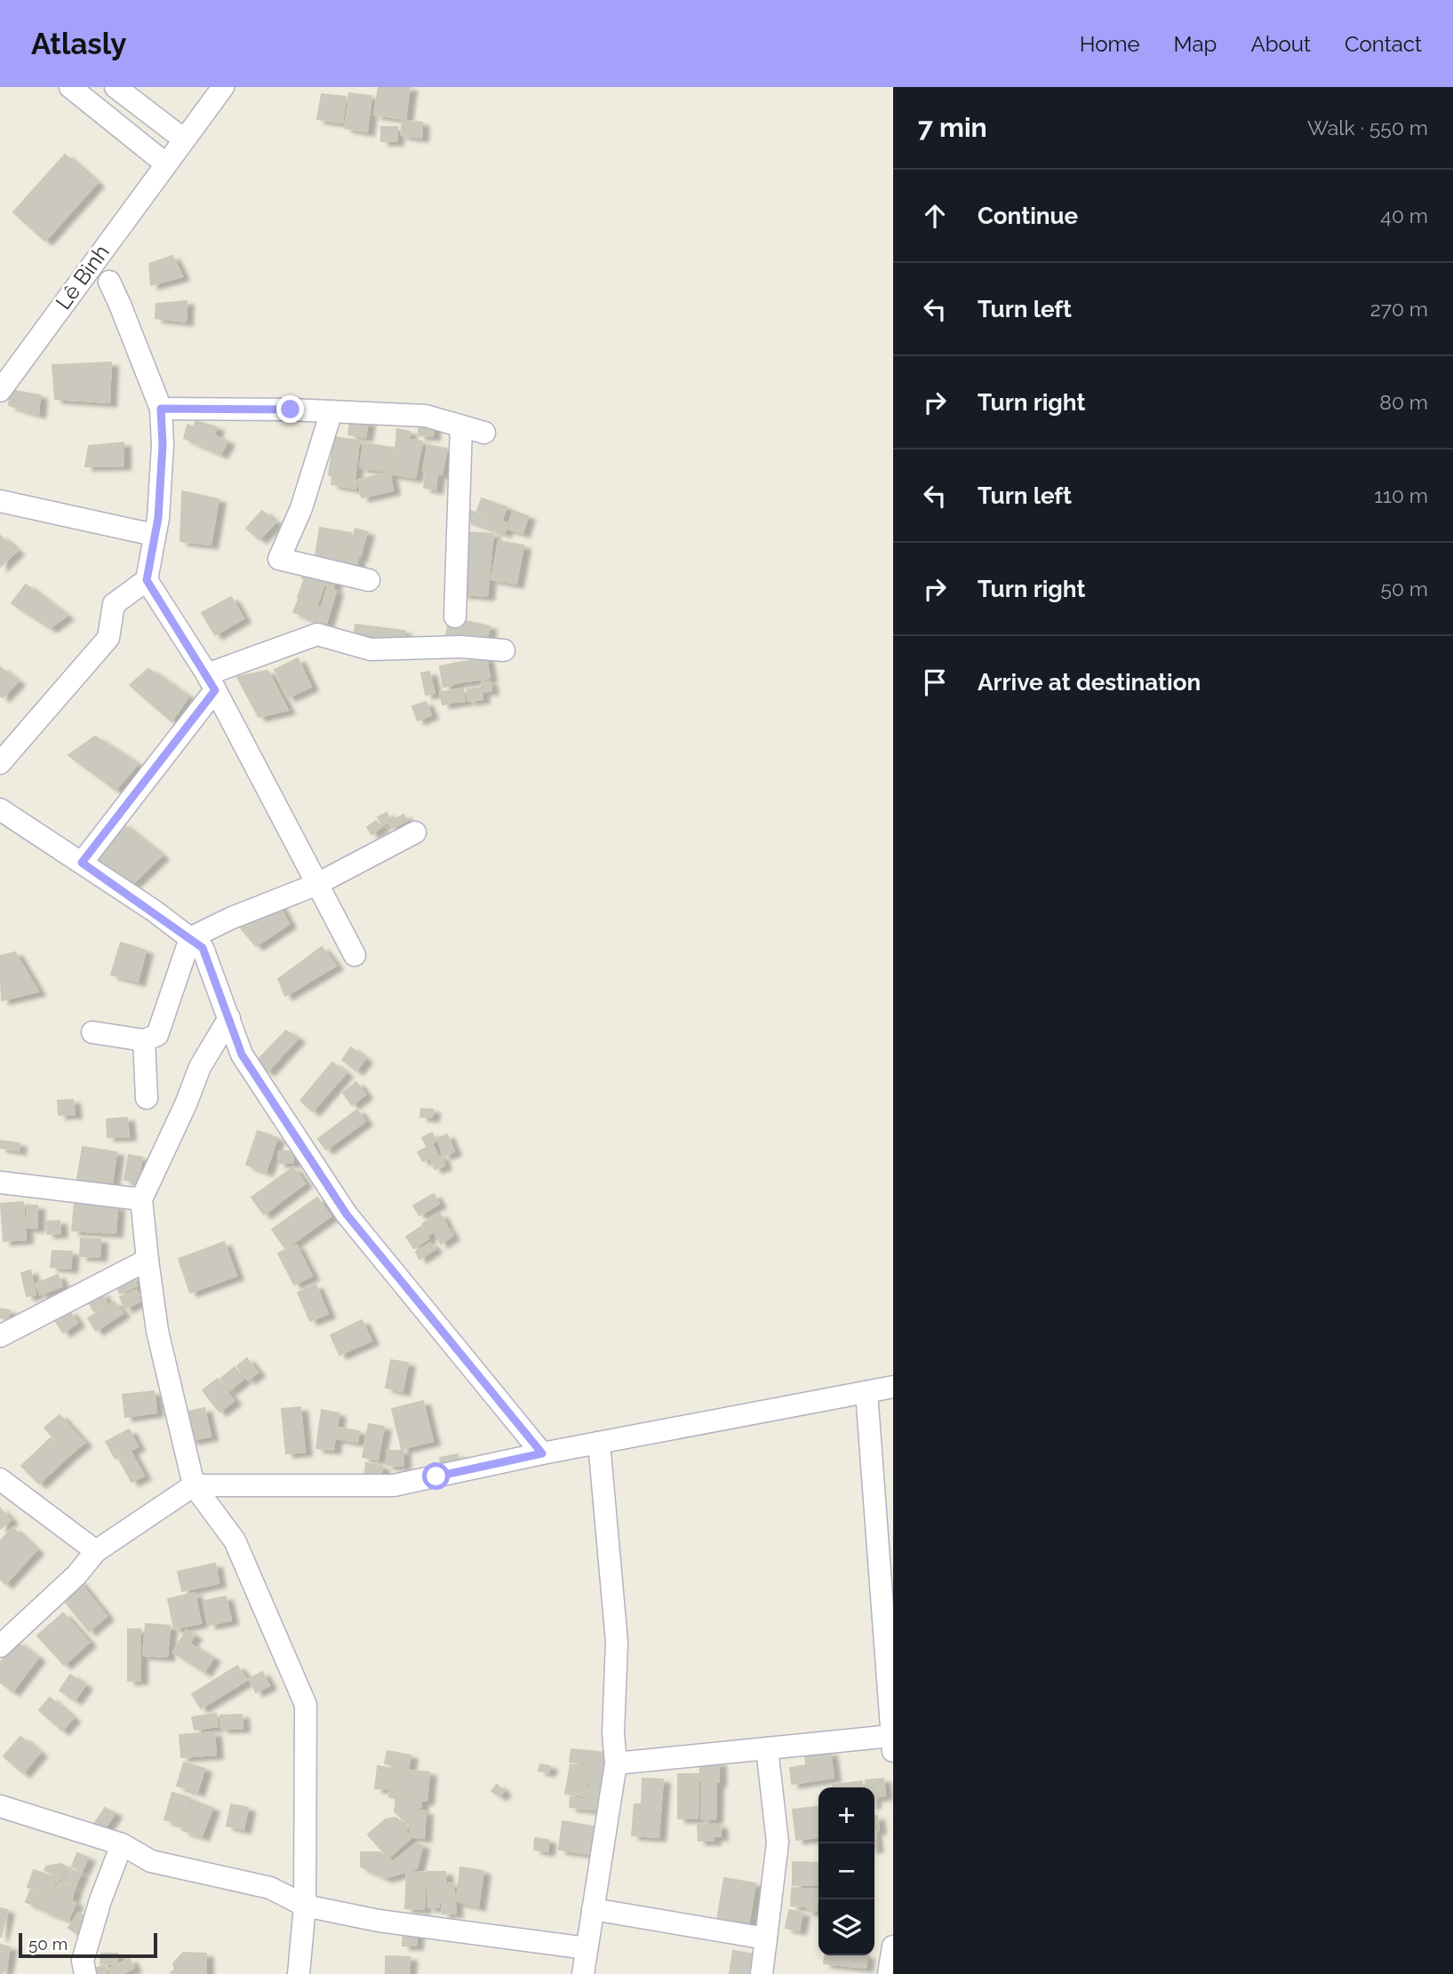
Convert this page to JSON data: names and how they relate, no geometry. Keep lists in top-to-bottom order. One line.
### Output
{"streets":{"street":["Lê Bình"]},"scale_bar":"50 m","page":{"header":"Atlasly","nav":["Home","Map","About","Contact"],"heading":["7 min","Walk · 550 m"],"list":[["Continue","40 m"],["Turn left","270 m"],["Turn right","80 m"],["Turn left","110 m"],["Turn right","50 m"],"Arrive at destination"],"map_buttons":["+","−"],"scale":"50 m"}}
